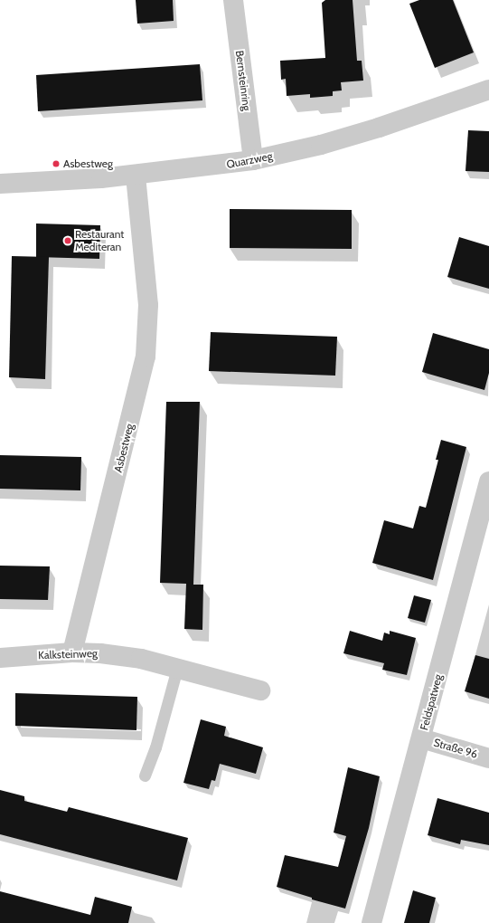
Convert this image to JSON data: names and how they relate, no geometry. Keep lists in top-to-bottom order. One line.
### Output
{"streets":{"street":["Bernsteinring","Quarzweg","Asbestweg","Kalksteinweg","Feldspatweg","Straße 96"]},"crossings":[["Bernsteinring","Quarzweg"],["Quarzweg","Asbestweg"],["Asbestweg","Kalksteinweg"],["Feldspatweg","Straße 96"]],"places":["Asbestweg","Restaurant Mediteran"]}
